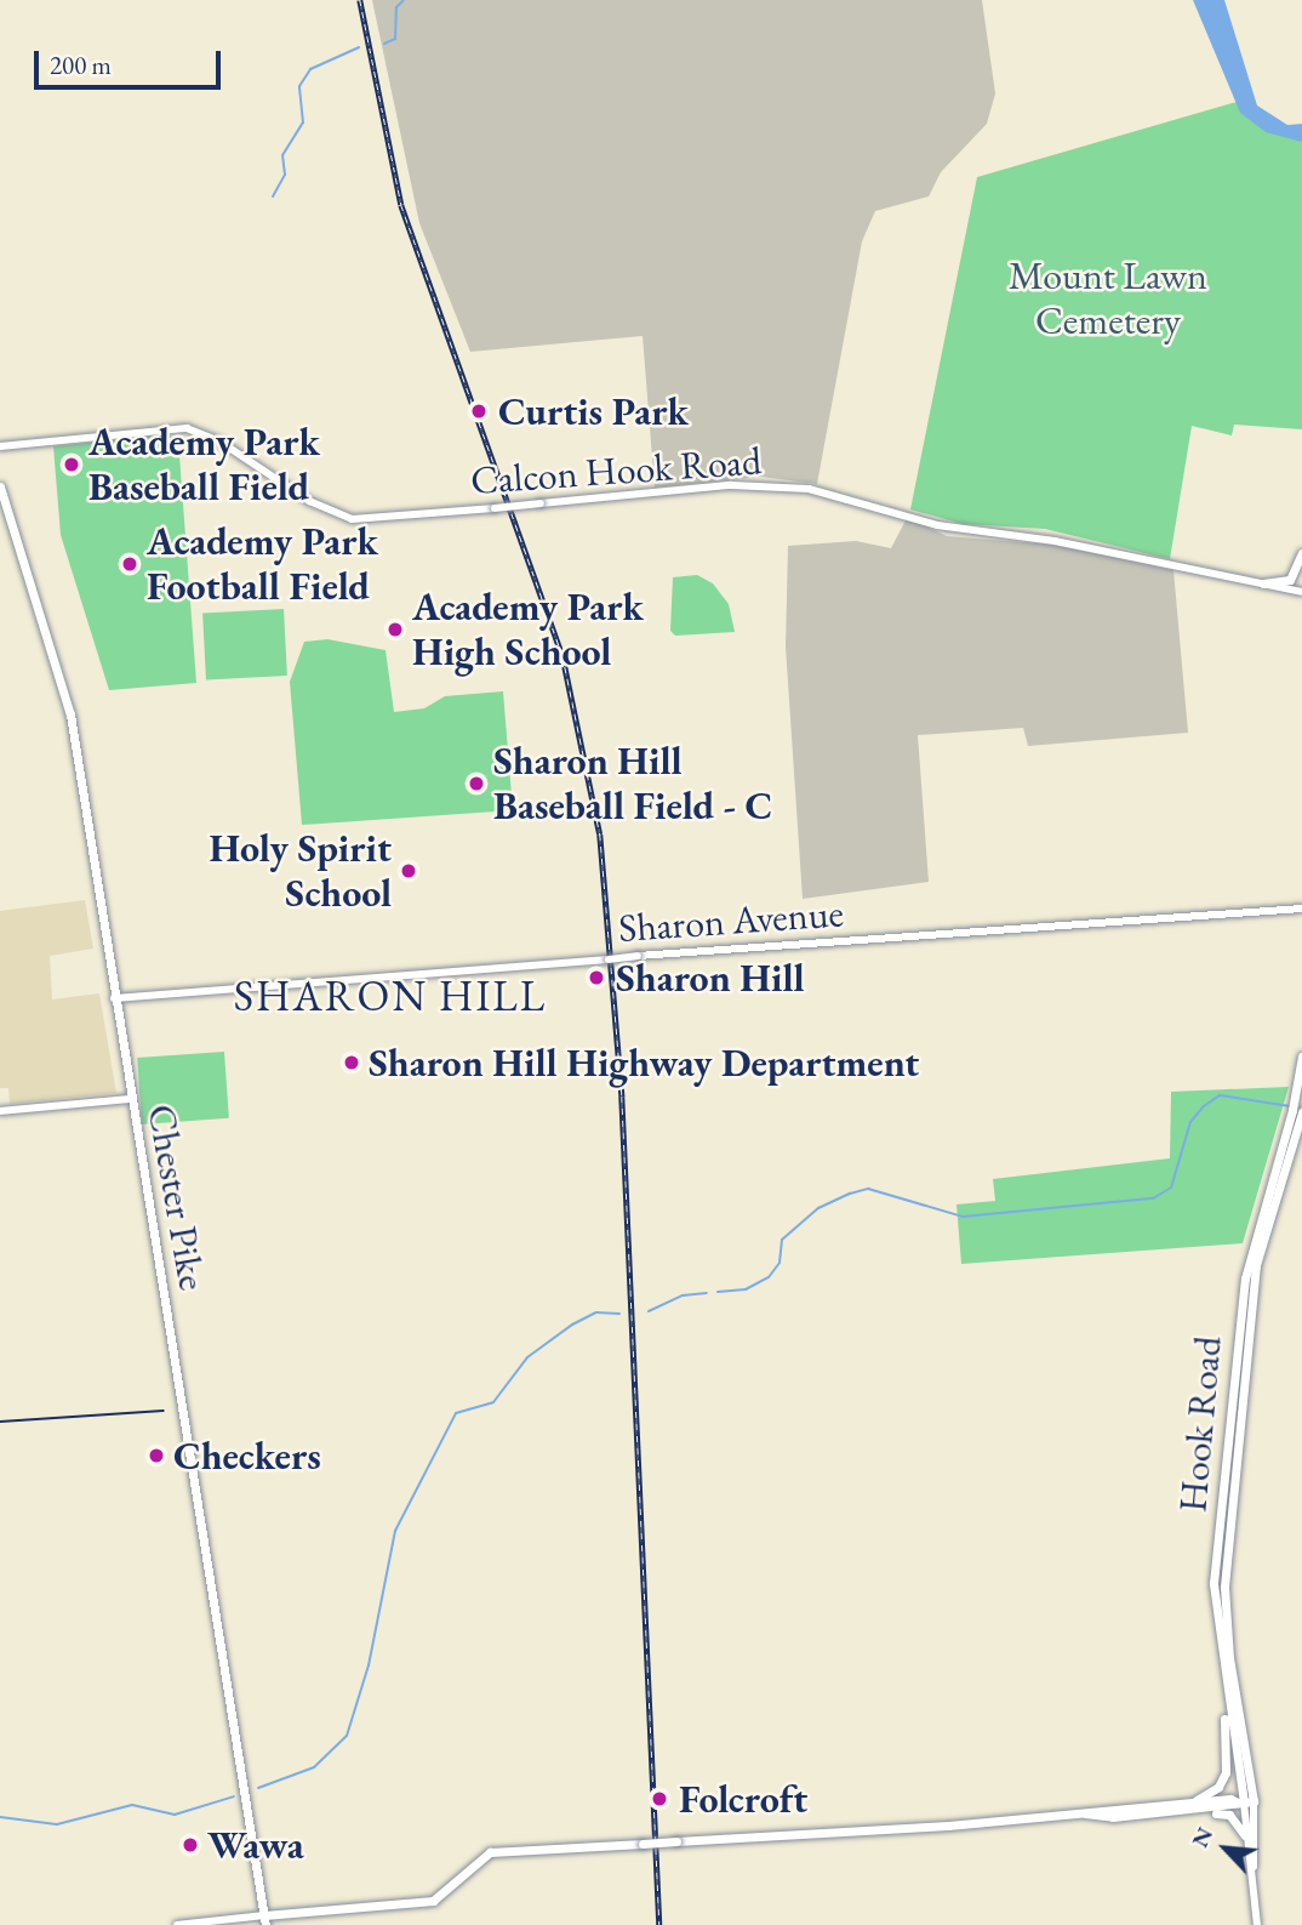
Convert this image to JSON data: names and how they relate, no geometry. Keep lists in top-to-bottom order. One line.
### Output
{"streets":{"main road":["Chester Pike","Hook Road"],"street":["Calcon Hook Road","Sharon Avenue"]},"crossings":[["Sharon Avenue","Chester Pike"]],"districts":["SHARON HILL"],"parks":["Mount Lawn Cemetery"],"places":["Curtis Park","Academy Park Baseball Field","Academy Park Football Field","Academy Park High School","Sharon Hill Baseball Field - C","Holy Spirit School","Sharon Hill","Sharon Hill Highway Department","Checkers","Folcroft","Wawa"],"scale_bar":"200 m","north":"top left"}
